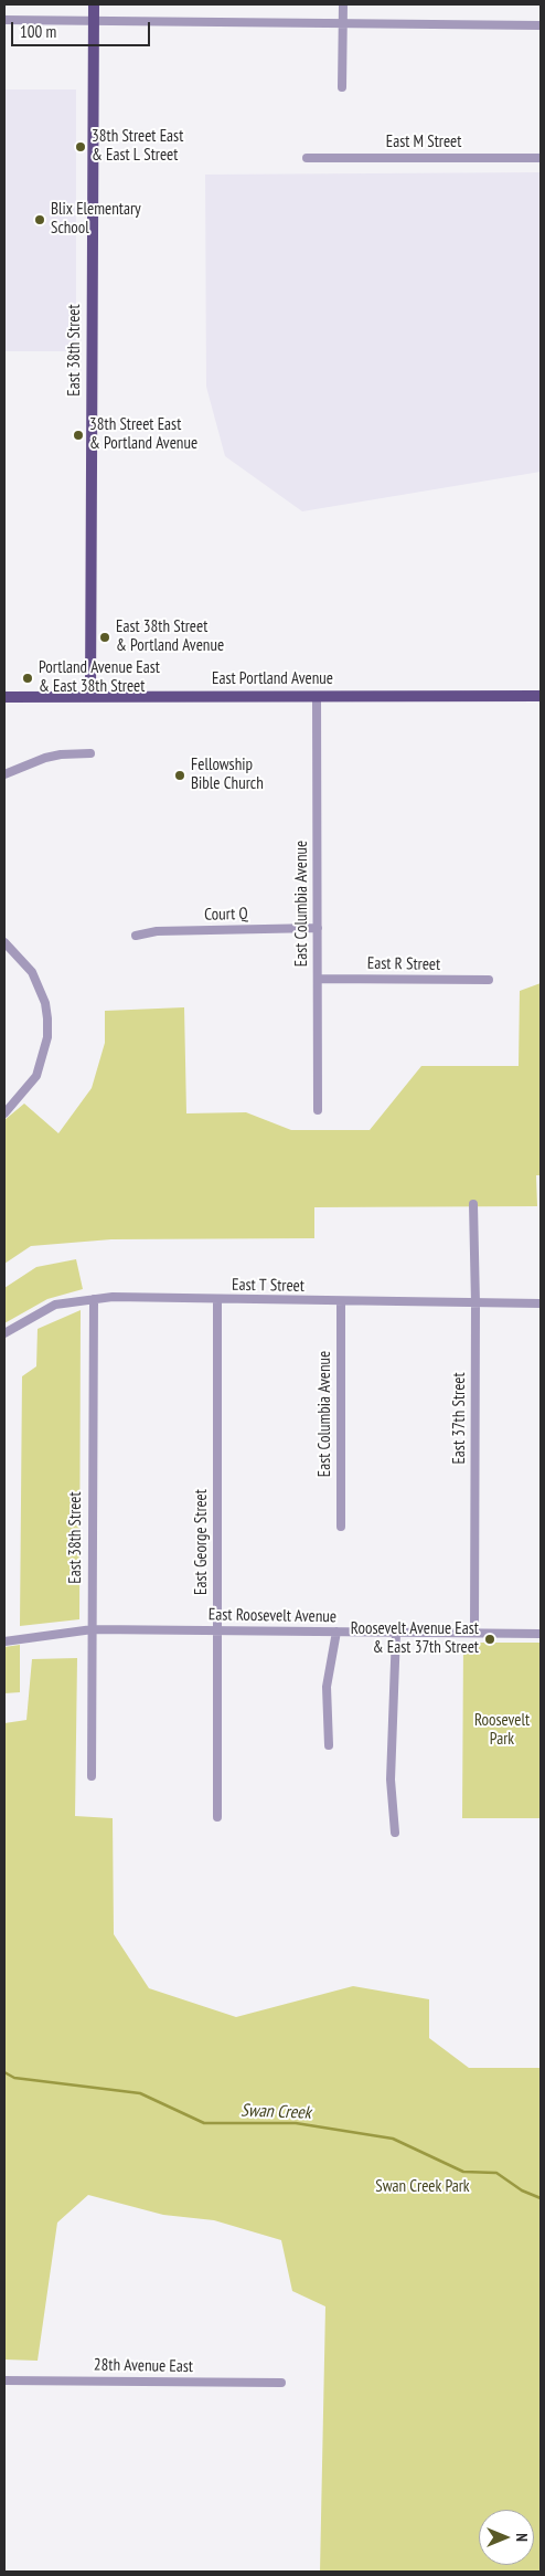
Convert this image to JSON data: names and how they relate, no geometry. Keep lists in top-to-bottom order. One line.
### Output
{"streets":{"main road":["East 38th Street","East Portland Avenue"],"street":["East M Street","East Columbia Avenue","Court Q","East R Street","East T Street","East 37th Street","East George Street","East Roosevelt Avenue","28th Avenue East"]},"crossings":[["East 38th Street","East Portland Avenue"],["East 38th Street","East T Street"],["East 38th Street","East Roosevelt Avenue"],["East Portland Avenue","East Columbia Avenue"],["East Columbia Avenue","Court Q"],["East Columbia Avenue","East R Street"],["East Columbia Avenue","East T Street"],["East T Street","East 37th Street"],["East T Street","East George Street"],["East 37th Street","East Roosevelt Avenue"],["East George Street","East Roosevelt Avenue"]],"water":["Swan Creek"],"parks":["Roosevelt Park","Swan Creek Park"],"places":["38th Street East & East L Street","Blix Elementary School","38th Street East & Portland Avenue","East 38th Street & Portland Avenue","Portland Avenue East & East 38th Street","Fellowship Bible Church","Roosevelt Avenue East & East 37th Street"],"scale_bar":"100 m","north":"right"}
